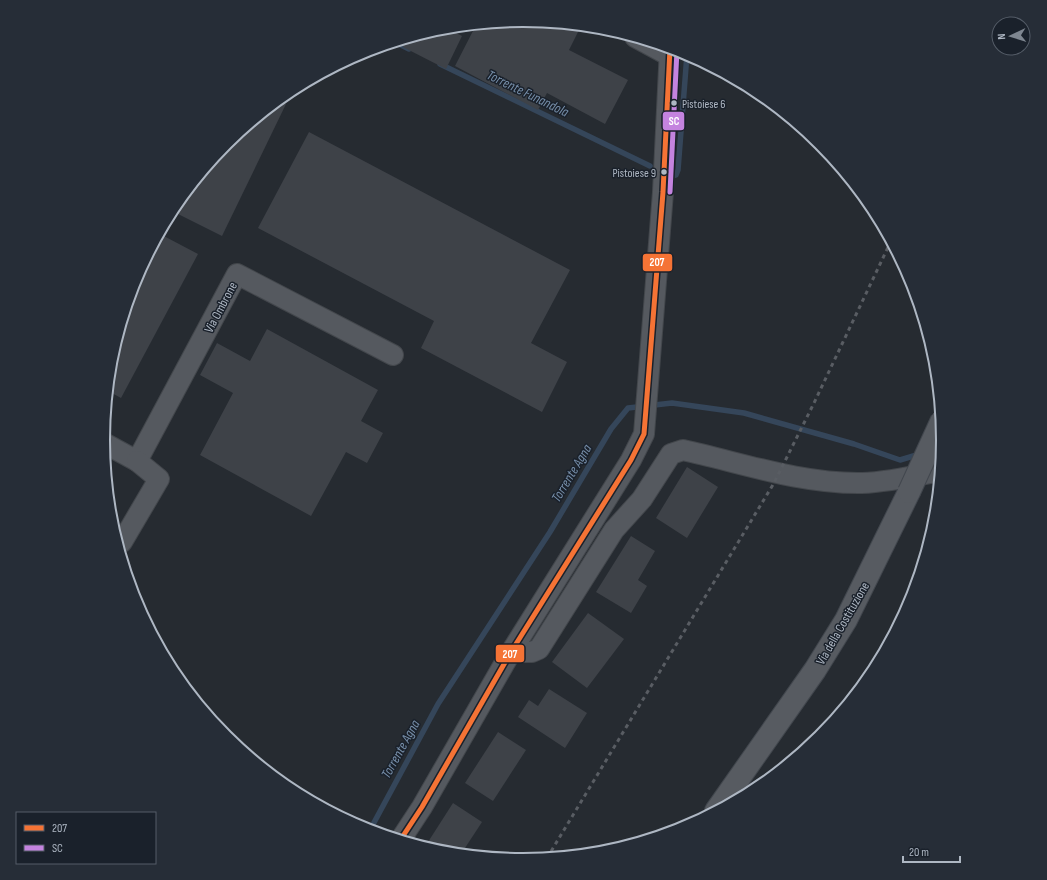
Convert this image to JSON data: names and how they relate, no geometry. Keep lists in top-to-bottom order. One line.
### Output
{"streets":{"main road":["Via della Costituzione"],"street":["Via Ombrone"]},"water":["Torrente Funandola","Torrente Agna"],"places":["Pistoiese 6","Pistoiese 9"],"lines":["transit line 207","transit line SC"],"legend":["207","SC"],"scale_bar":"20 m","north":"left"}
